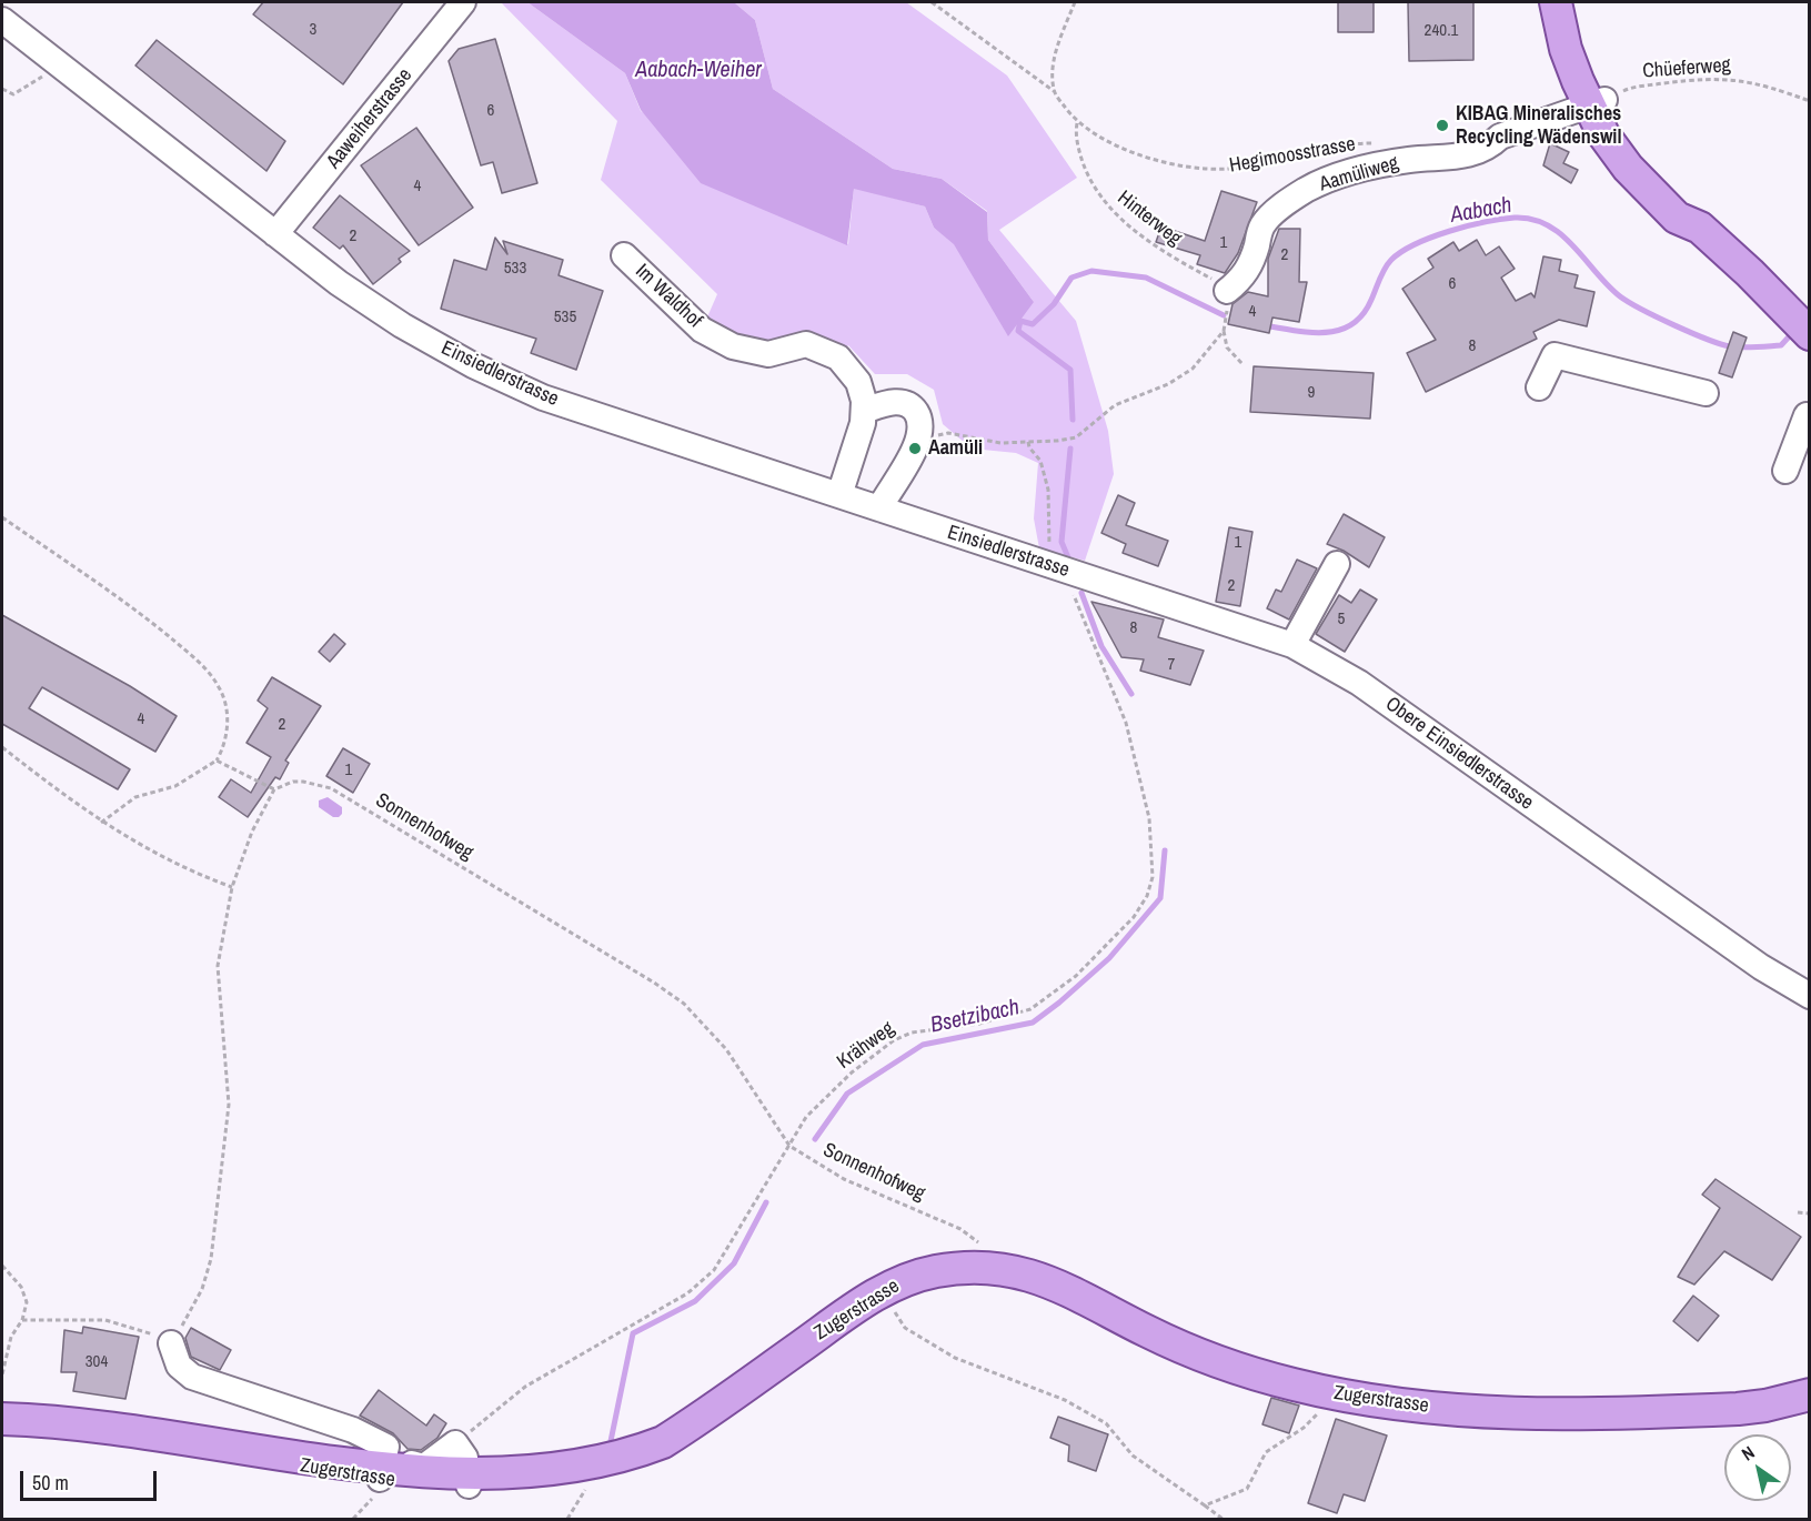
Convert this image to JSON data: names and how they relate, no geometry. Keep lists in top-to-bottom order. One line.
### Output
{"streets":{"main road":["Zugerstrasse"],"street":["Aaweiherstrasse","Aamüliweg","Im Waldhof","Einsiedlerstrasse","Obere Einsiedlerstrasse"],"path":["Chüeferweg","Hegimoosstrasse","Hinterweg","Sonnenhofweg","Krähweg"]},"crossings":[["Chüeferweg","Aamüliweg"],["Aaweiherstrasse","Einsiedlerstrasse"],["Hegimoosstrasse","Hinterweg"],["Aamüliweg","Hinterweg"],["Im Waldhof","Einsiedlerstrasse"],["Einsiedlerstrasse","Obere Einsiedlerstrasse"],["Sonnenhofweg","Krähweg"],["Sonnenhofweg","Zugerstrasse"]],"water":["Aabach-Weiher","Aabach","Bsetzibach"],"places":["KIBAG Mineralisches Recycling Wädenswil","Aamüli"],"house_numbers":["3","240.1","6","4","2","1","2","533","6","4","535","8","9","1","2","5","8","7","4","2","1","304"],"scale_bar":"50 m","north":"top left"}
